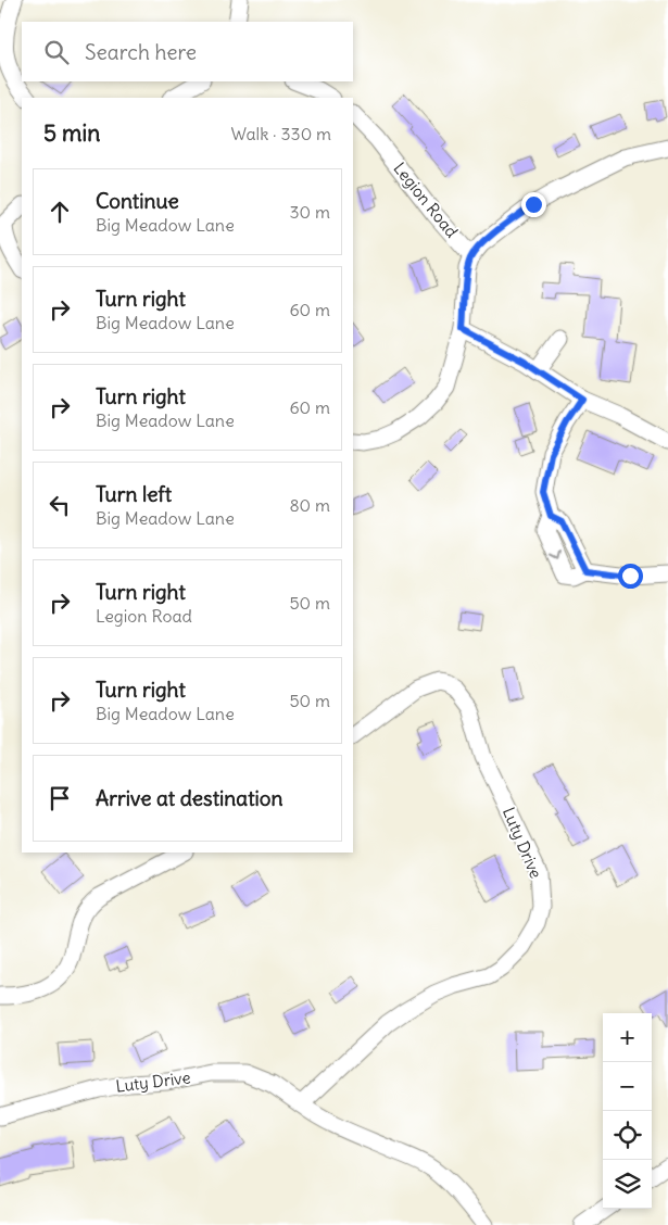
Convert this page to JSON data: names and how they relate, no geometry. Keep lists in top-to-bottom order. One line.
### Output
{"streets":{"street":["Legion Road","Luty Drive"]},"page":{"search":"Search here","heading":["5 min","Walk · 330 m"],"list":[["Continue","Big Meadow Lane","30 m"],["Turn right","Big Meadow Lane","60 m"],["Turn right","Big Meadow Lane","60 m"],["Turn left","Big Meadow Lane","80 m"],["Turn right","Legion Road","50 m"],["Turn right","Big Meadow Lane","50 m"],"Arrive at destination"],"map_buttons":["+","−"]}}
